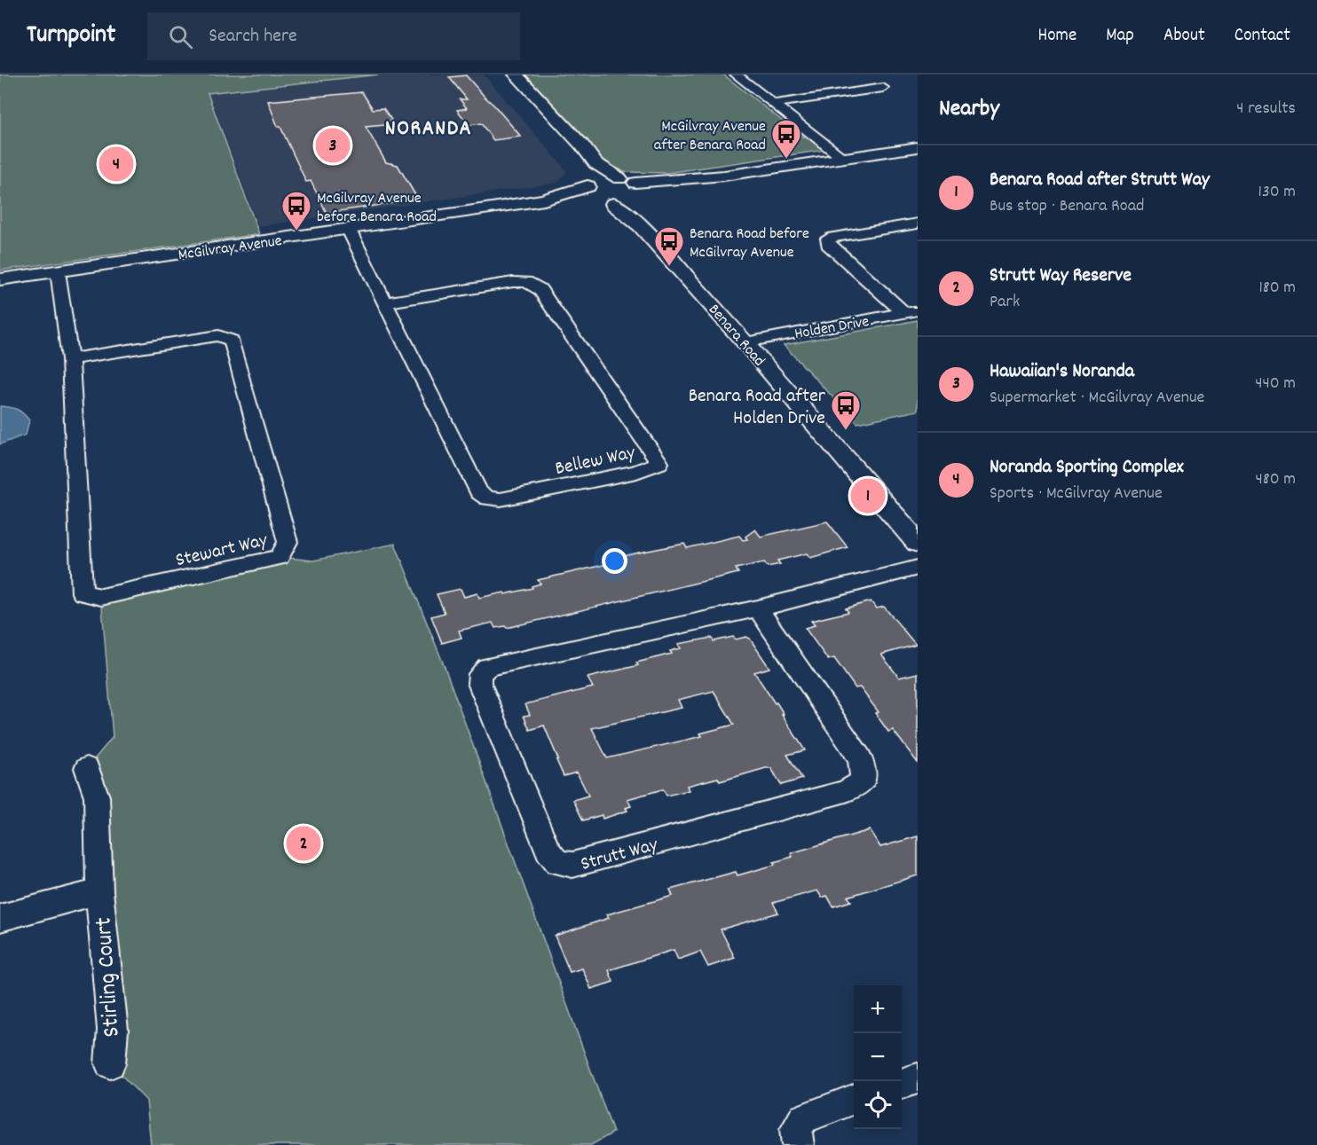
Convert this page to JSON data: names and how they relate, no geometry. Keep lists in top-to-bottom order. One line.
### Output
{"streets":{"main road":["McGilvray Avenue","Benara Road"],"street":["Holden Drive","Bellew Way","Stewart Way","Strutt Way","Stirling Court"]},"crossings":[["McGilvray Avenue","Benara Road"],["McGilvray Avenue","Bellew Way"],["McGilvray Avenue","Stewart Way"],["Holden Drive","Benara Road"]],"districts":["NORANDA"],"places":{"bus stop":["McGilvray Avenue after Benara Road","McGilvray Avenue before Benara Road","Benara Road before McGilvray Avenue","Benara Road after Holden Drive"]},"page":{"header":"Turnpoint","search":"Search here","nav":["Home","Map","About","Contact"],"heading":["Nearby","4 results"],"pins":["3","4","1","2"],"list":[{"mark":"1","name":"Benara Road after Strutt Way","note":"Bus stop · Benara Road","value":"130 m"},{"mark":"2","name":"Strutt Way Reserve","note":"Park","value":"180 m"},{"mark":"3","name":"Hawaiian's Noranda","note":"Supermarket · McGilvray Avenue","value":"440 m"},{"mark":"4","name":"Noranda Sporting Complex","note":"Sports · McGilvray Avenue","value":"480 m"}],"map_buttons":["+","−"]}}
